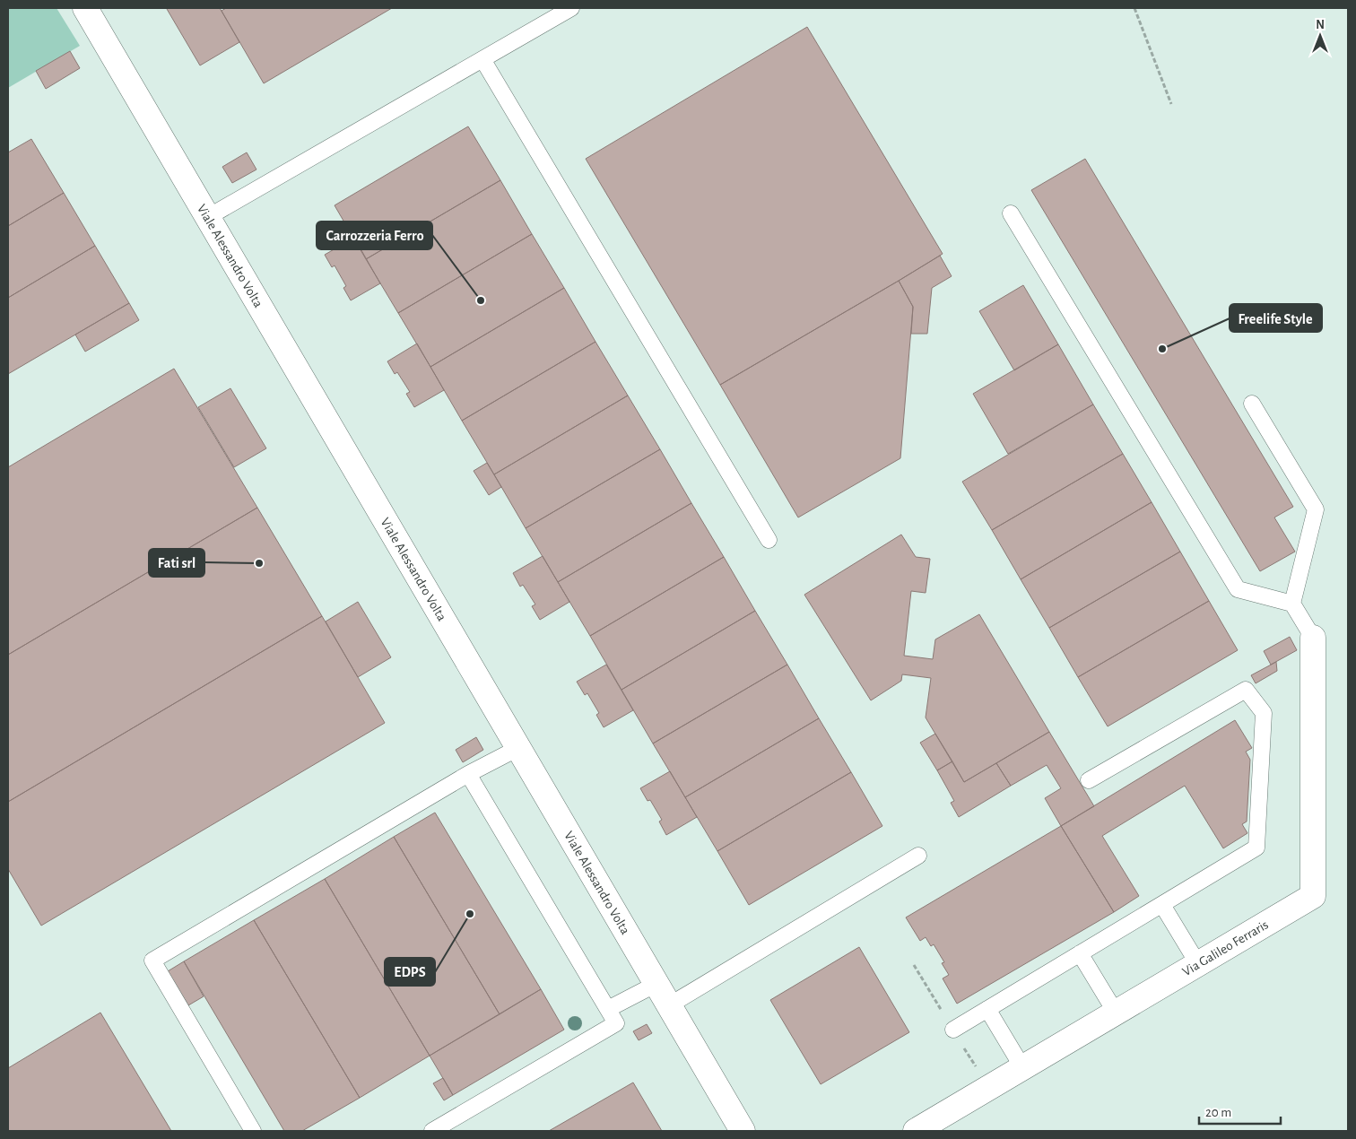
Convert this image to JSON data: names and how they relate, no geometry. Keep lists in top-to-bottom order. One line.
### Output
{"streets":{"street":["Viale Alessandro Volta","Via Galileo Ferraris"]},"places":["Carrozzeria Ferro","Freelife Style","Fati srl","EDPS"],"scale_bar":"20 m","north":"top"}
